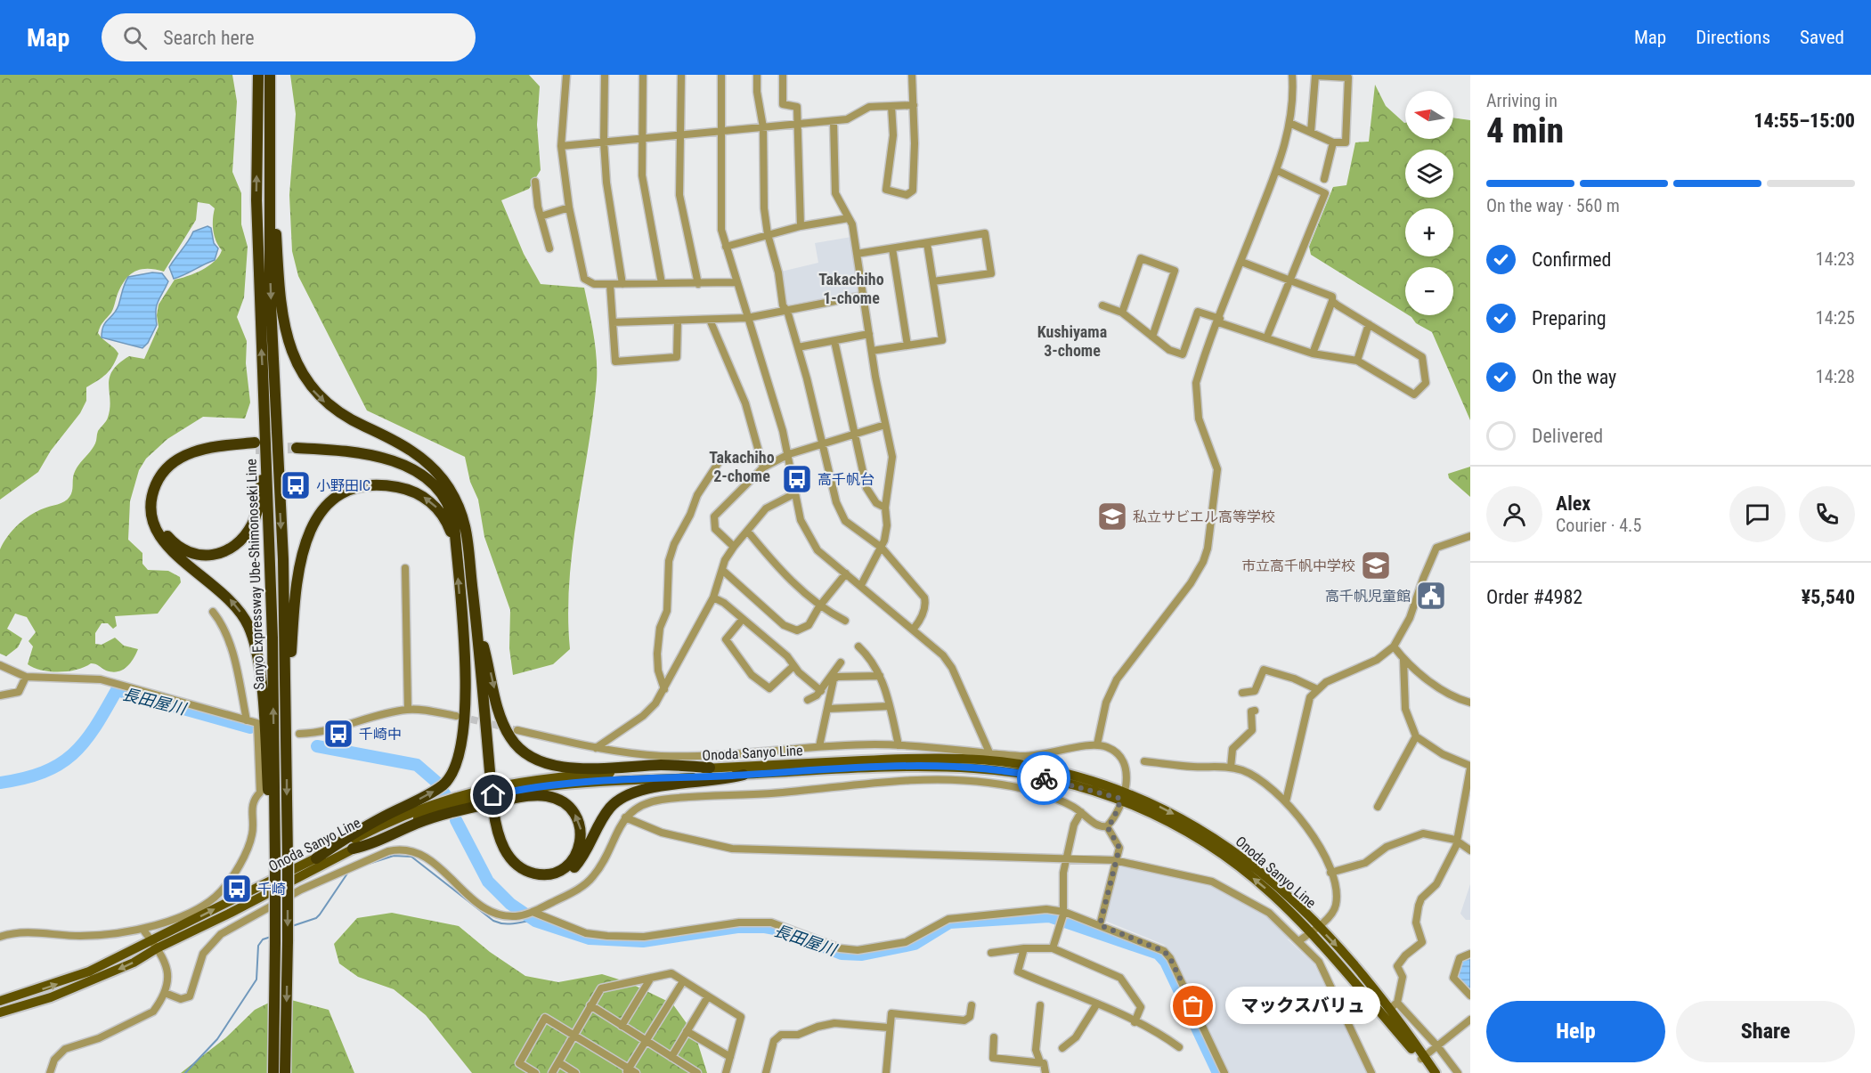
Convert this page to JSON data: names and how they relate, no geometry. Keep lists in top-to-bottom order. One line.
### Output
{"streets":{"highway":["Sanyo Expressway Ube-Shimonoseki Line"],"main road":["Onoda Sanyo Line"]},"districts":["Takachiho 1-chome","Kushiyama 3-chome","Takachiho 2-chome"],"water":["長田屋川"],"places":{"bus stop":["高千帆台","小野田IC","千崎中","千崎"],"school or university":["私立サビエル高等学校","市立高千帆中学校"],"public building":["高千帆児童館"],"other":["マックスバリュ"]},"north":"left","page":{"header":"Map","search":"Search here","nav":["Map","Directions","Saved"],"heading":["4 min","Arriving in","14:55–15:00"],"panel":["Alex","Courier · 4.5","Order #4982","¥5,540"],"map_buttons":["+","−"],"bar":"On the way · 560 m","list":[["Confirmed","14:23"],["Preparing","14:25"],["On the way","14:28"],"Delivered"],"bubble":"マックスバリュ","buttons":["Help","Share"]}}
